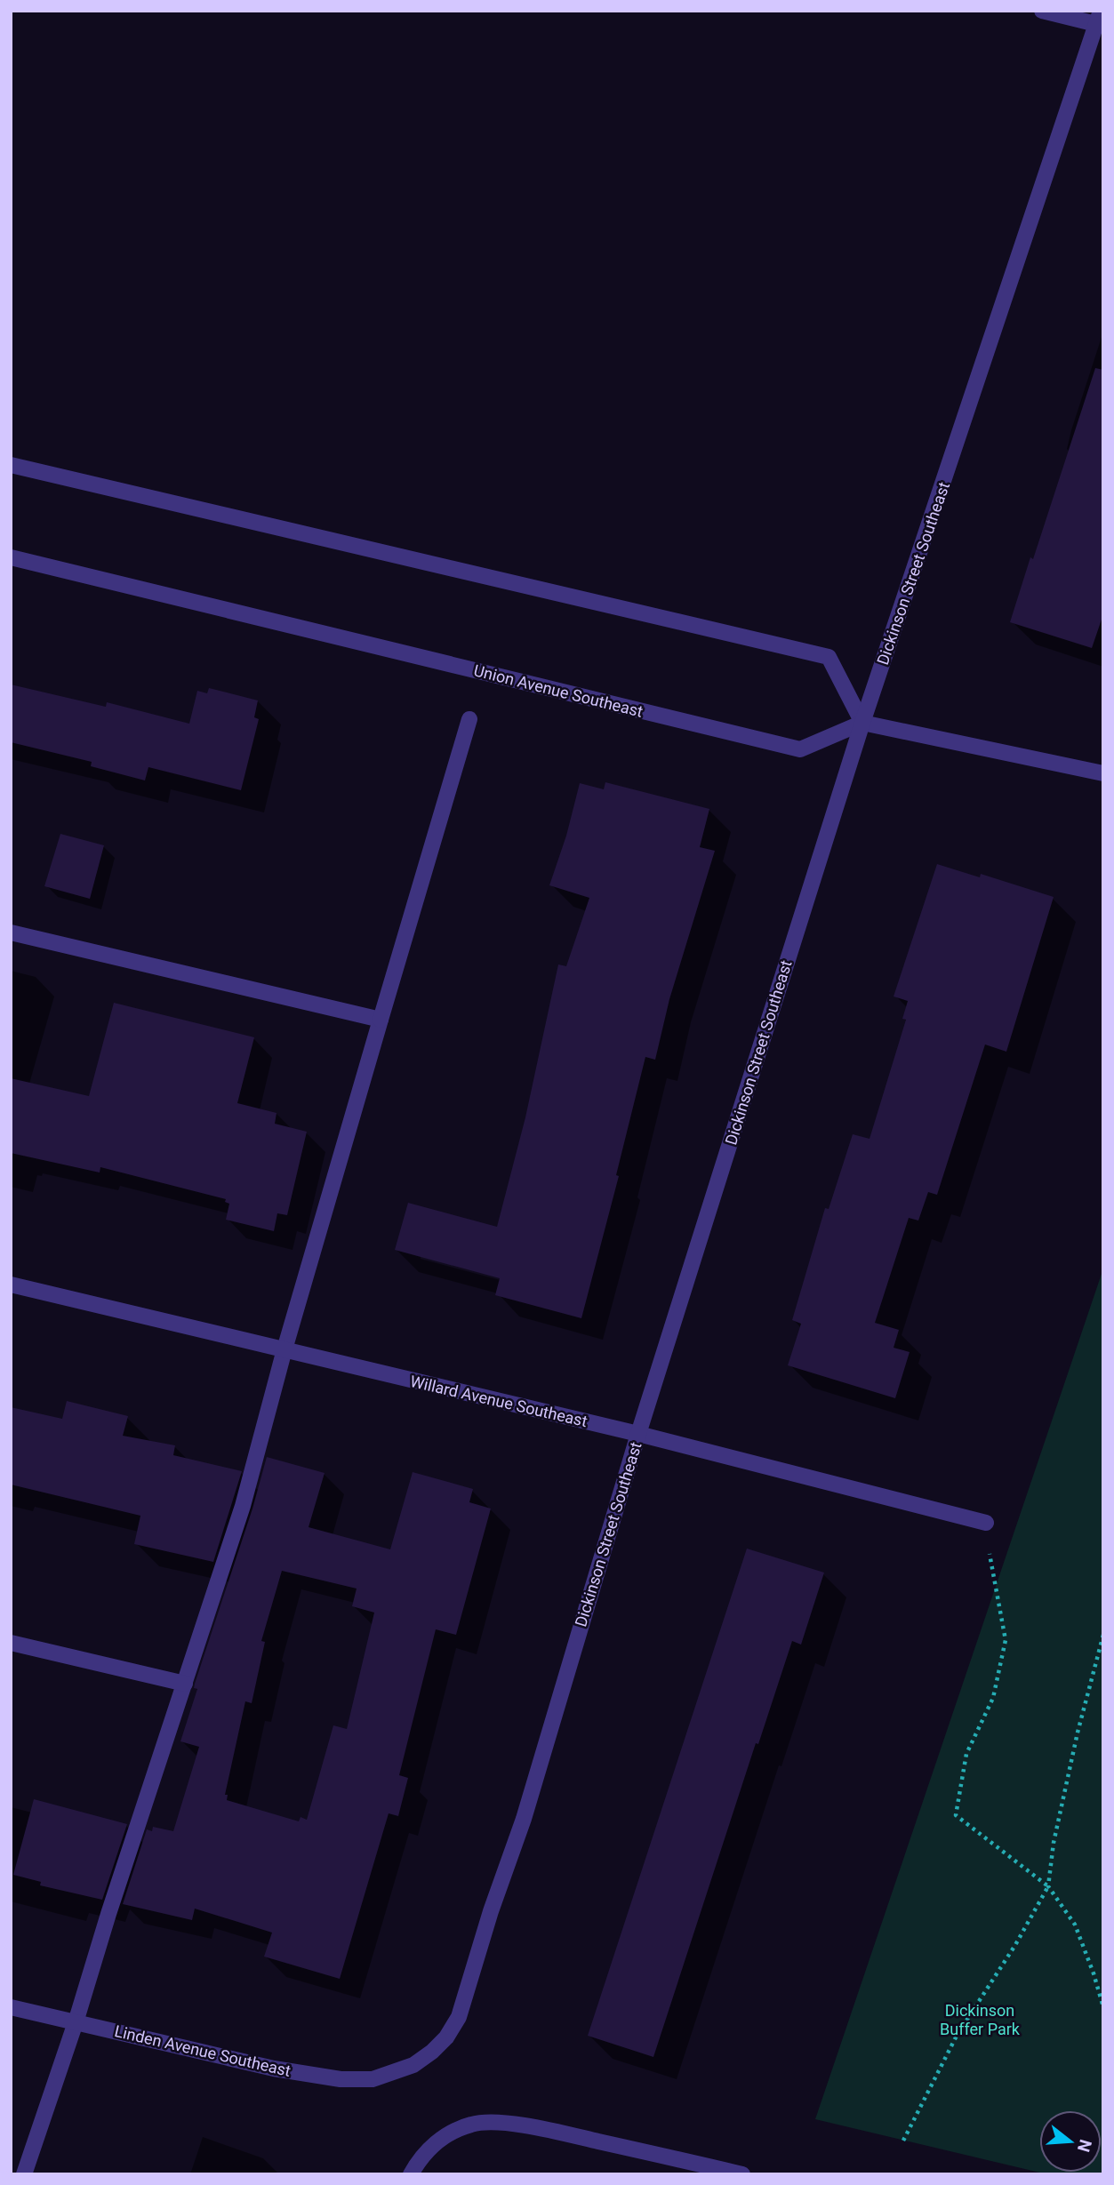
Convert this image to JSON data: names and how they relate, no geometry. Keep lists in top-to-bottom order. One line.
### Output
{"streets":{"street":["Dickinson Street Southeast","Union Avenue Southeast","Willard Avenue Southeast","Linden Avenue Southeast"]},"crossings":[["Dickinson Street Southeast","Union Avenue Southeast"],["Dickinson Street Southeast","Willard Avenue Southeast"],["Dickinson Street Southeast","Linden Avenue Southeast"]],"parks":["Dickinson Buffer Park"],"north":"right"}
